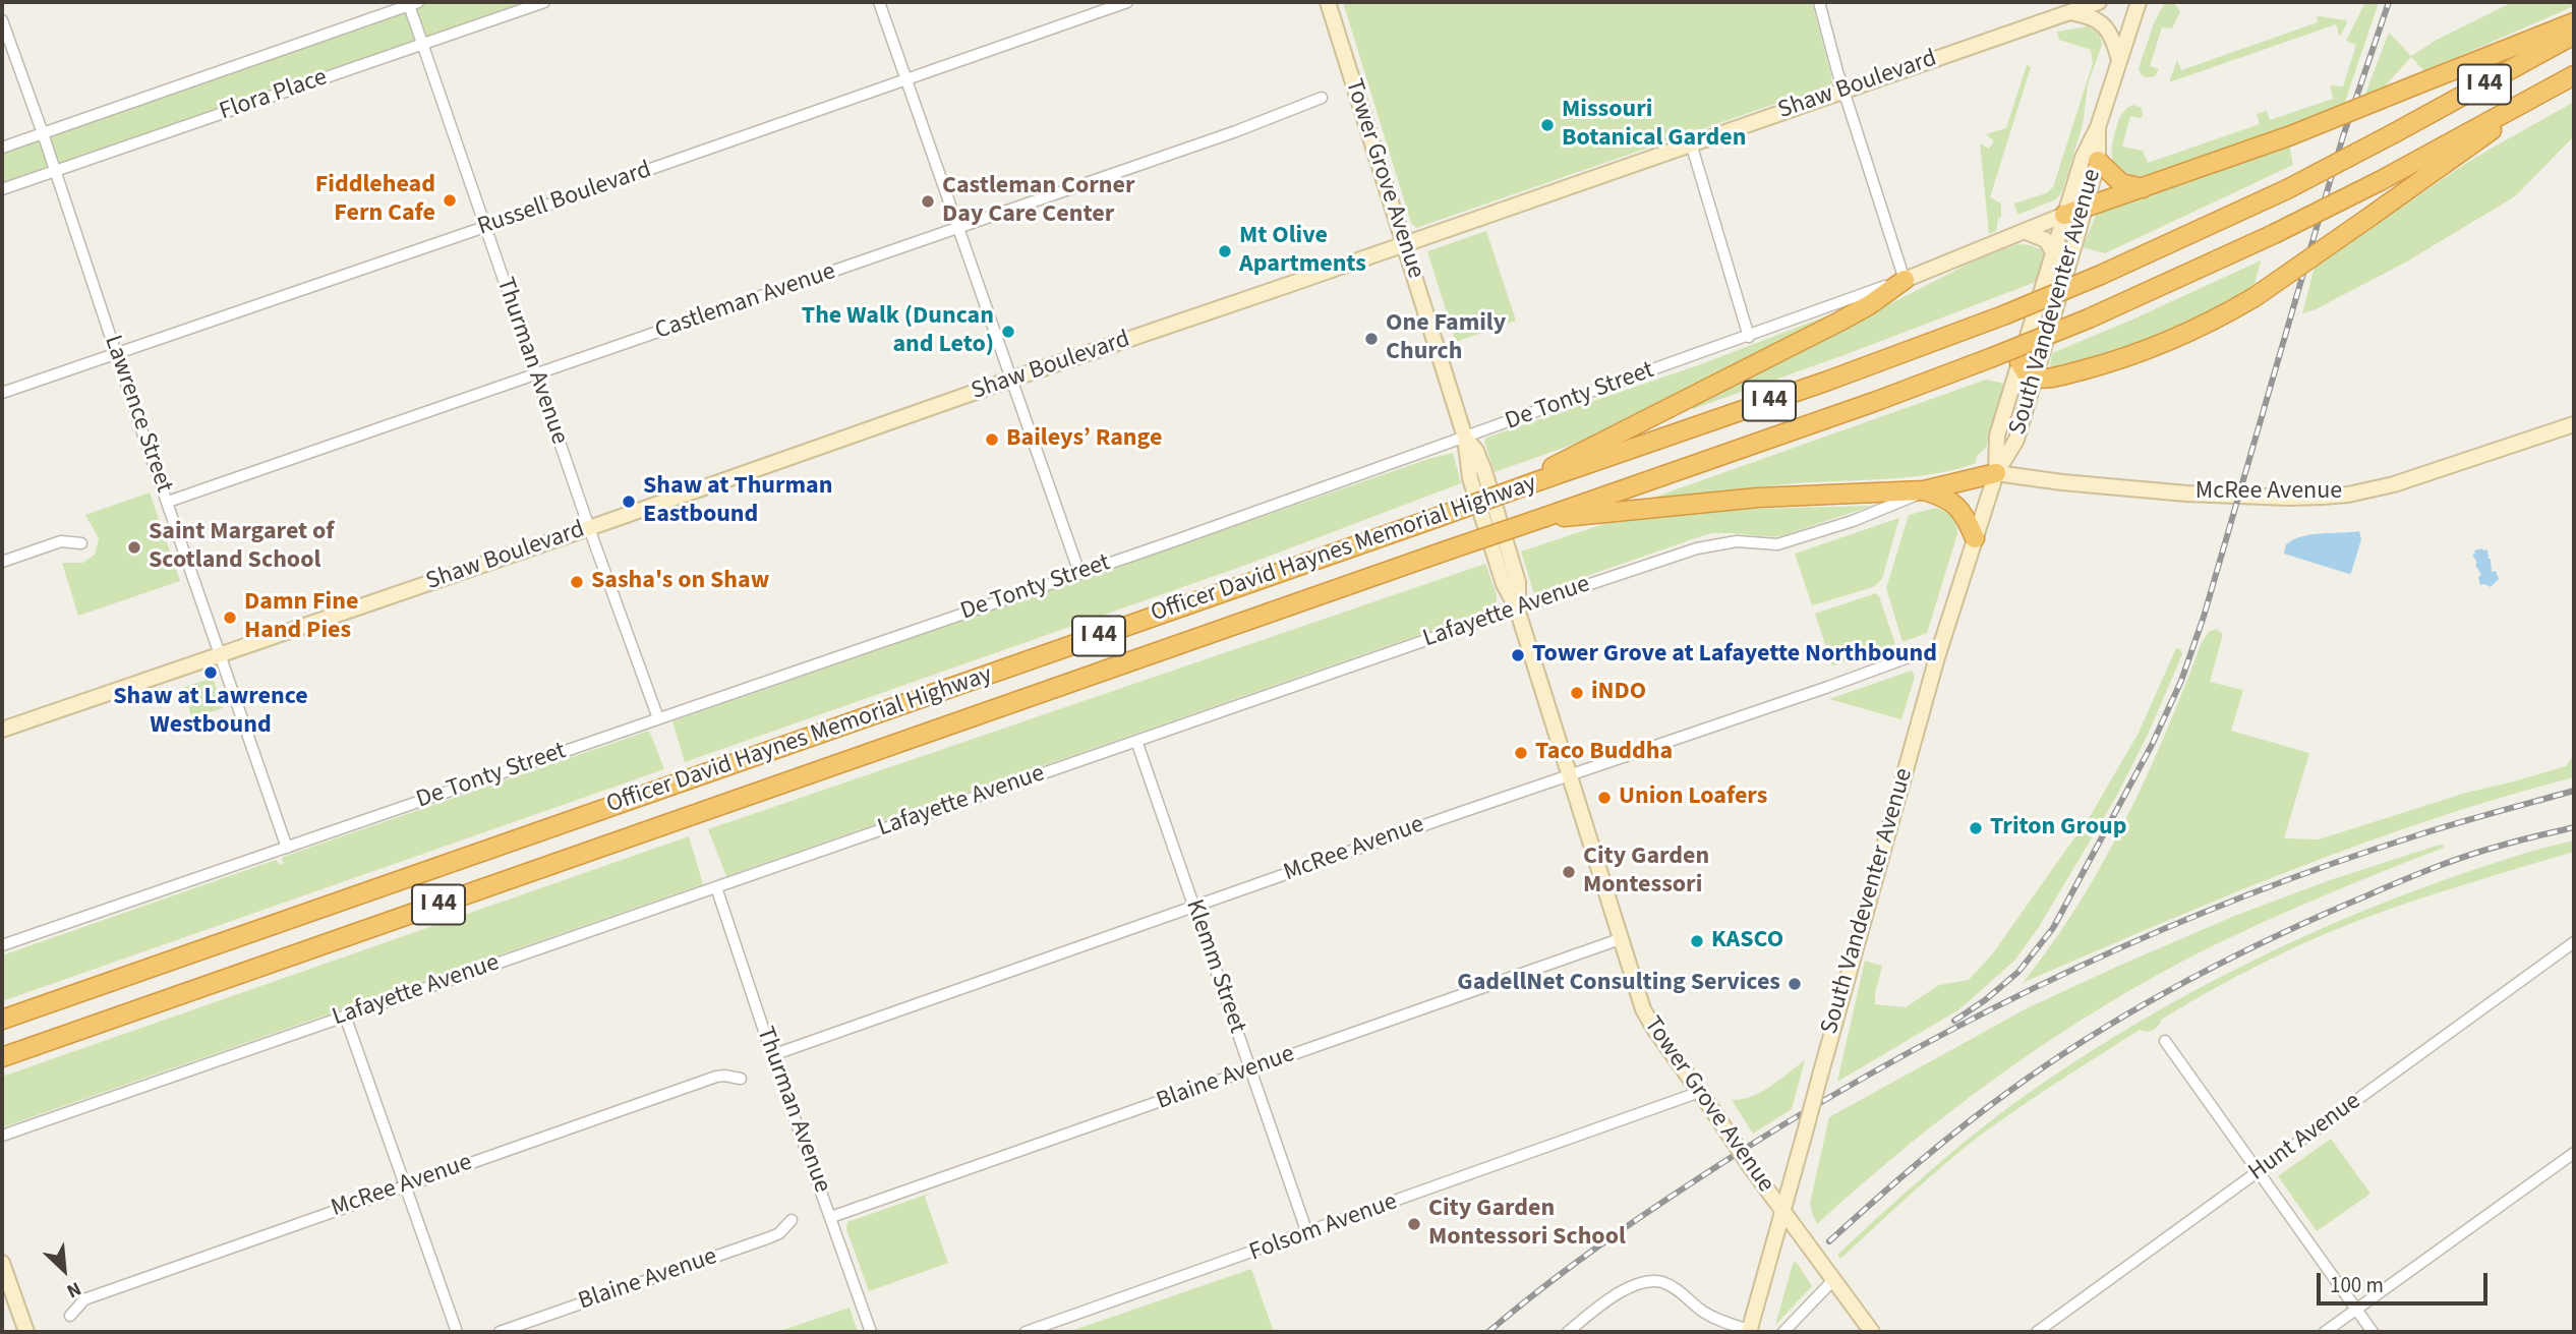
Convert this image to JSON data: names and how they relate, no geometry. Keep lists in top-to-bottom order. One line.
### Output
{"streets":{"highway":["I 44","Officer David Haynes Memorial Highway"],"street":["Shaw Boulevard","Flora Place","Tower Grove Avenue","Russell Boulevard","Castleman Avenue","South Vandeventer Avenue","Thurman Avenue","De Tonty Street","Lawrence Street","McRee Avenue","Lafayette Avenue","Klemm Street","Blaine Avenue","Hunt Avenue","Folsom Avenue"]},"crossings":[["Shaw Boulevard","Tower Grove Avenue"],["Shaw Boulevard","Thurman Avenue"],["Shaw Boulevard","Lawrence Street"],["Flora Place","Thurman Avenue"],["Flora Place","Lawrence Street"],["Tower Grove Avenue","South Vandeventer Avenue"],["Tower Grove Avenue","De Tonty Street"],["Tower Grove Avenue","McRee Avenue"],["Tower Grove Avenue","Lafayette Avenue"],["Tower Grove Avenue","Blaine Avenue"],["Tower Grove Avenue","Folsom Avenue"],["Russell Boulevard","Thurman Avenue"],["Russell Boulevard","Lawrence Street"],["Castleman Avenue","Thurman Avenue"],["Castleman Avenue","Lawrence Street"],["South Vandeventer Avenue","De Tonty Street"],["South Vandeventer Avenue","McRee Avenue"],["Thurman Avenue","De Tonty Street"],["Thurman Avenue","McRee Avenue"],["Thurman Avenue","Lafayette Avenue"],["Thurman Avenue","Blaine Avenue"],["De Tonty Street","Lawrence Street"],["McRee Avenue","Klemm Street"],["Lafayette Avenue","Klemm Street"],["Klemm Street","Blaine Avenue"],["Klemm Street","Folsom Avenue"]],"places":["Missouri Botanical Garden","Fiddlehead Fern Cafe","Castleman Corner Day Care Center","Mt Olive Apartments","The Walk (Duncan and Leto)","One Family Church","Baileys’ Range","Shaw at Thurman Eastbound","Saint Margaret of Scotland School","Sasha's on Shaw","Damn Fine Hand Pies","Tower Grove at Lafayette Northbound","Shaw at Lawrence Westbound","iNDO","Taco Buddha","Union Loafers","Triton Group","City Garden Montessori","KASCO","GadellNet Consulting Services","City Garden Montessori School"],"scale_bar":"100 m","north":"bottom right"}
